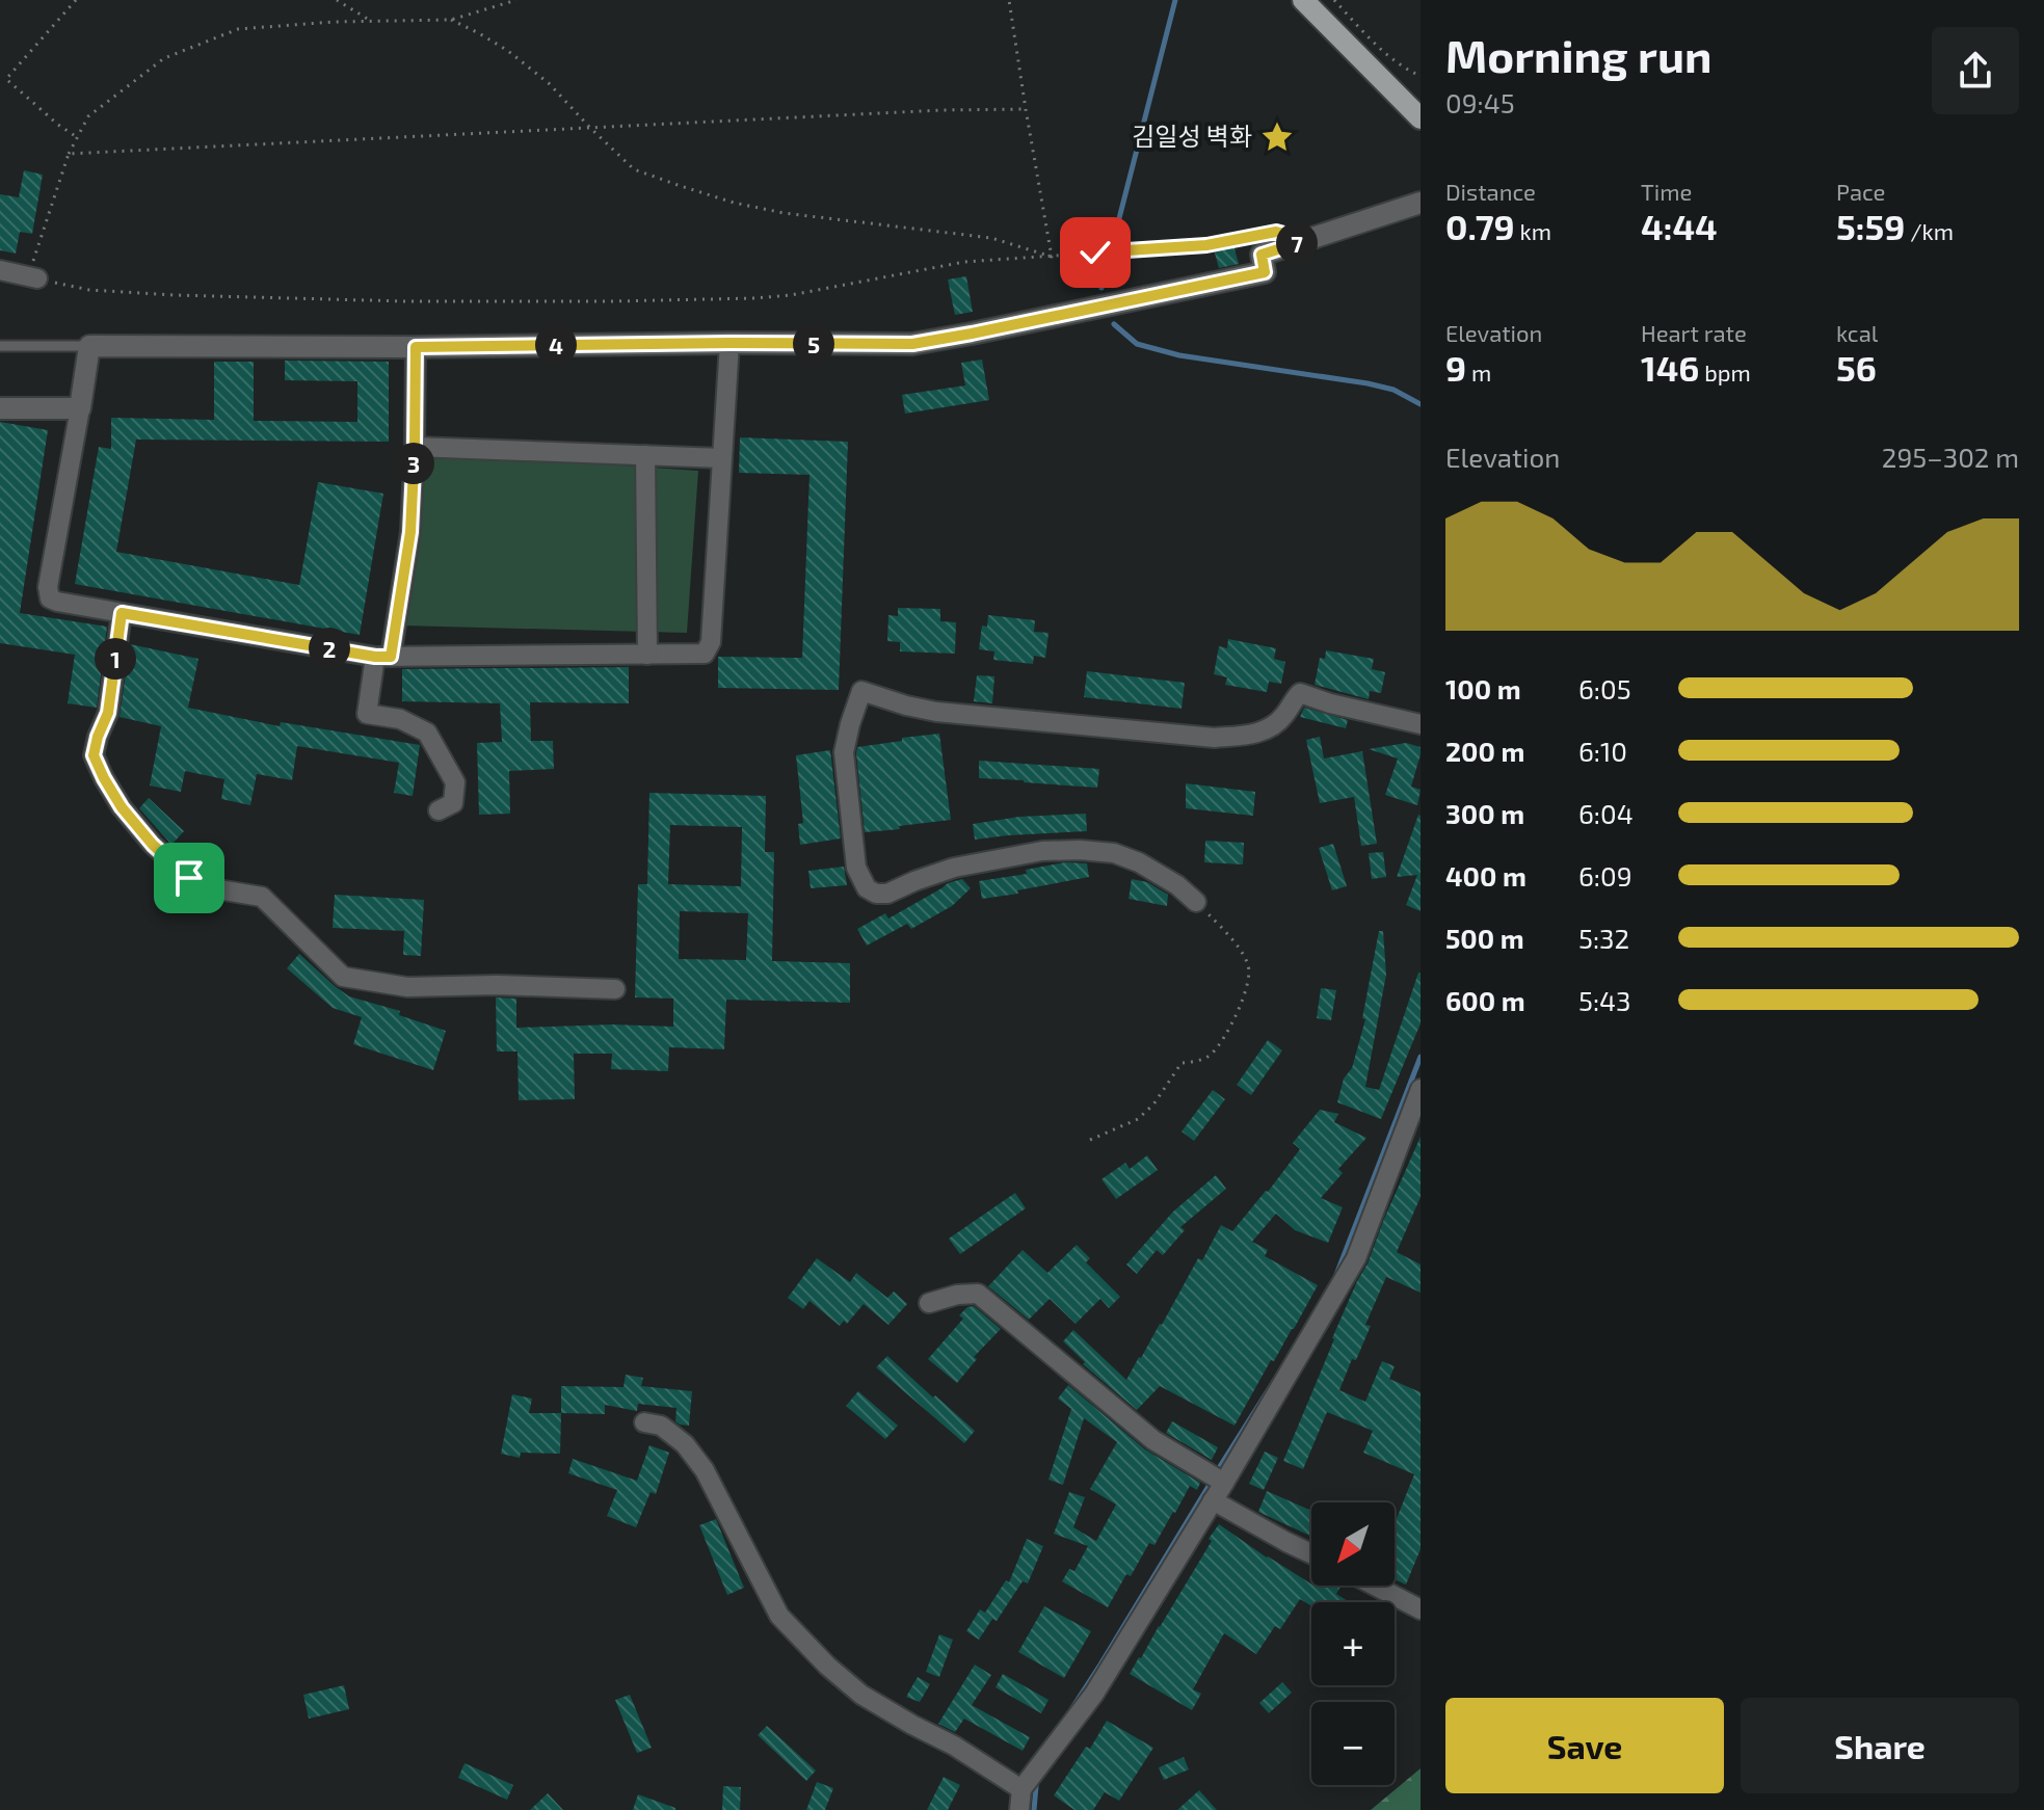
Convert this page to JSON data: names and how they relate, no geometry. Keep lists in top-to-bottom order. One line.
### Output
{"places":{"place":["김일성 벽화"]},"north":"bottom left","page":{"heading":["Morning run","09:45"],"stats":[["Distance","0.79 km"],["Time","4:44"],["Pace","5:59 /km"],["Elevation","9 m"],["Heart rate","146 bpm"],["kcal","56"]],"pins":["7","5","4","3","2","1"],"chart":["Elevation","295–302 m"],"list":[{"name":"100 m","note":"6:05"},{"name":"200 m","note":"6:10"},{"name":"300 m","note":"6:04"},{"name":"400 m","note":"6:09"},{"name":"500 m","note":"5:32"},{"name":"600 m","note":"5:43"}],"map_buttons":["+","−"],"buttons":["Save","Share"]}}
